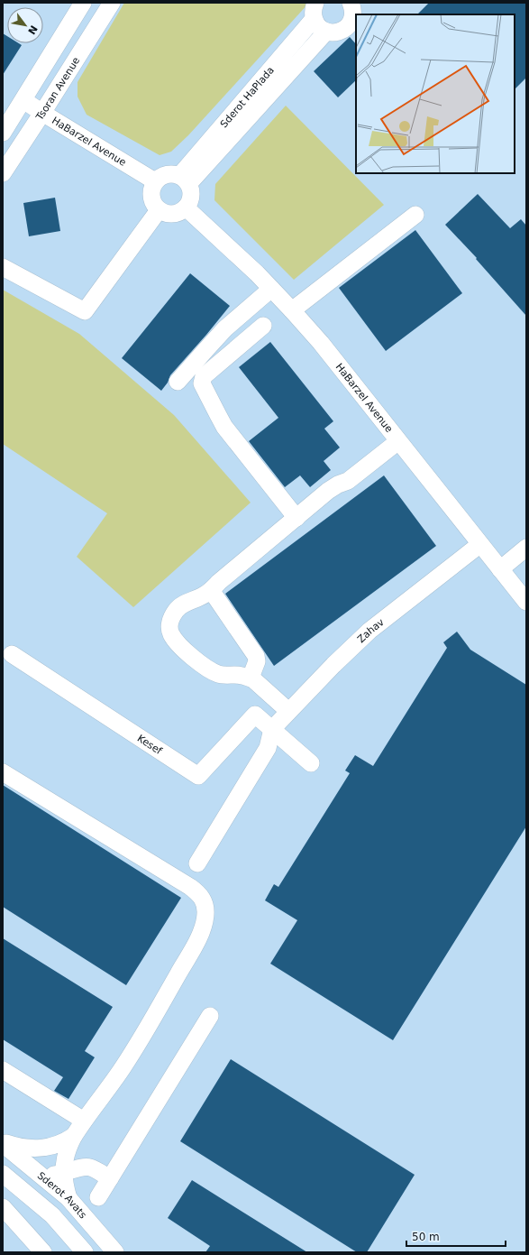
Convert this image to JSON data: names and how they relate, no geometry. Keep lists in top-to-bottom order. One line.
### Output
{"streets":{"street":["Tsoran Avenue","Sderot HaPlada","HaBarzel Avenue","Zahav","Kesef","Sderot Avats"]},"crossings":[["Tsoran Avenue","HaBarzel Avenue"],["Sderot HaPlada","HaBarzel Avenue"],["HaBarzel Avenue","Zahav"],["Zahav","Kesef"]],"scale_bar":"50 m","north":"bottom right"}
